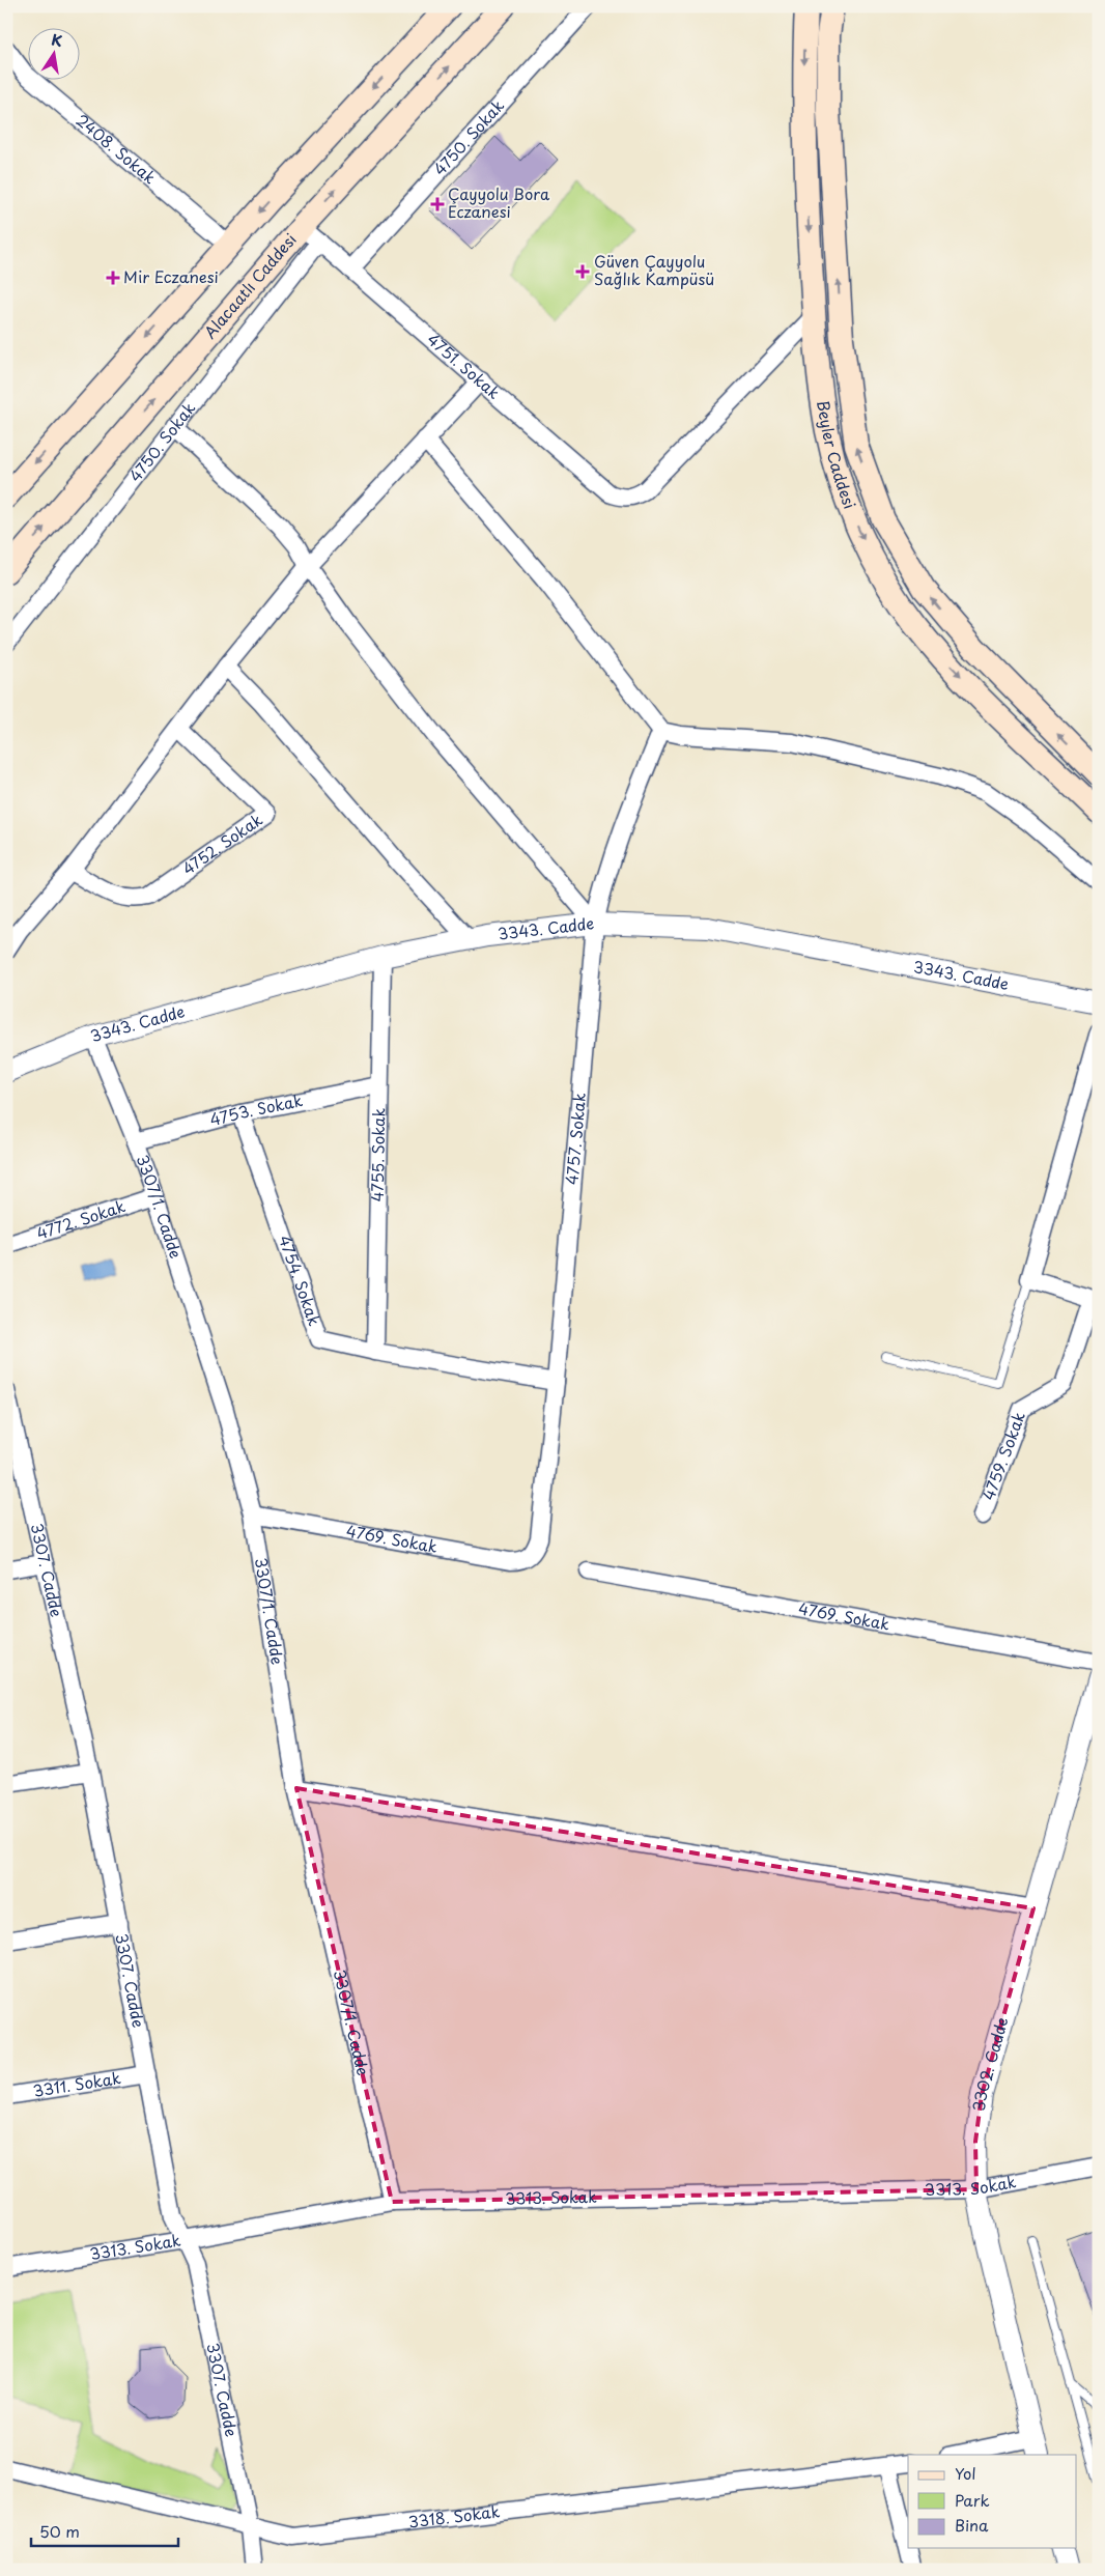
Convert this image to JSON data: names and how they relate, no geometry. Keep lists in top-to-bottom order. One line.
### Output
{"streets":{"main road":["Alacaatlı Caddesi","Beyler Caddesi"],"street":["4750. Sokak","2408. Sokak","4751. Sokak","4752. Sokak","3343. Cadde","4753. Sokak","4757. Sokak","4755. Sokak","3307/1. Cadde","4772. Sokak","4754. Sokak","4759. Sokak","4769. Sokak","3307. Cadde","3302. Cadde","3311. Sokak","3313. Sokak","3318. Sokak"]},"crossings":[["4750. Sokak","4751. Sokak"],["Alacaatlı Caddesi","4751. Sokak"],["4751. Sokak","Beyler Caddesi"],["3343. Cadde","4757. Sokak"],["3343. Cadde","4755. Sokak"],["3343. Cadde","3307/1. Cadde"],["4753. Sokak","4755. Sokak"],["4753. Sokak","3307/1. Cadde"],["4753. Sokak","4754. Sokak"],["4757. Sokak","4754. Sokak"],["4757. Sokak","4769. Sokak"],["4755. Sokak","4754. Sokak"],["3307/1. Cadde","4772. Sokak"],["3307/1. Cadde","4769. Sokak"],["3307/1. Cadde","3313. Sokak"],["3307. Cadde","3311. Sokak"],["3307. Cadde","3313. Sokak"],["3307. Cadde","3318. Sokak"],["3302. Cadde","3313. Sokak"]],"places":{"health":["Çayyolu Bora Eczanesi","Güven Çayyolu Sağlık Kampüsü","Mir Eczanesi"]},"legend":["Yol","Park","Bina"],"scale_bar":"50 m","north":"top"}
